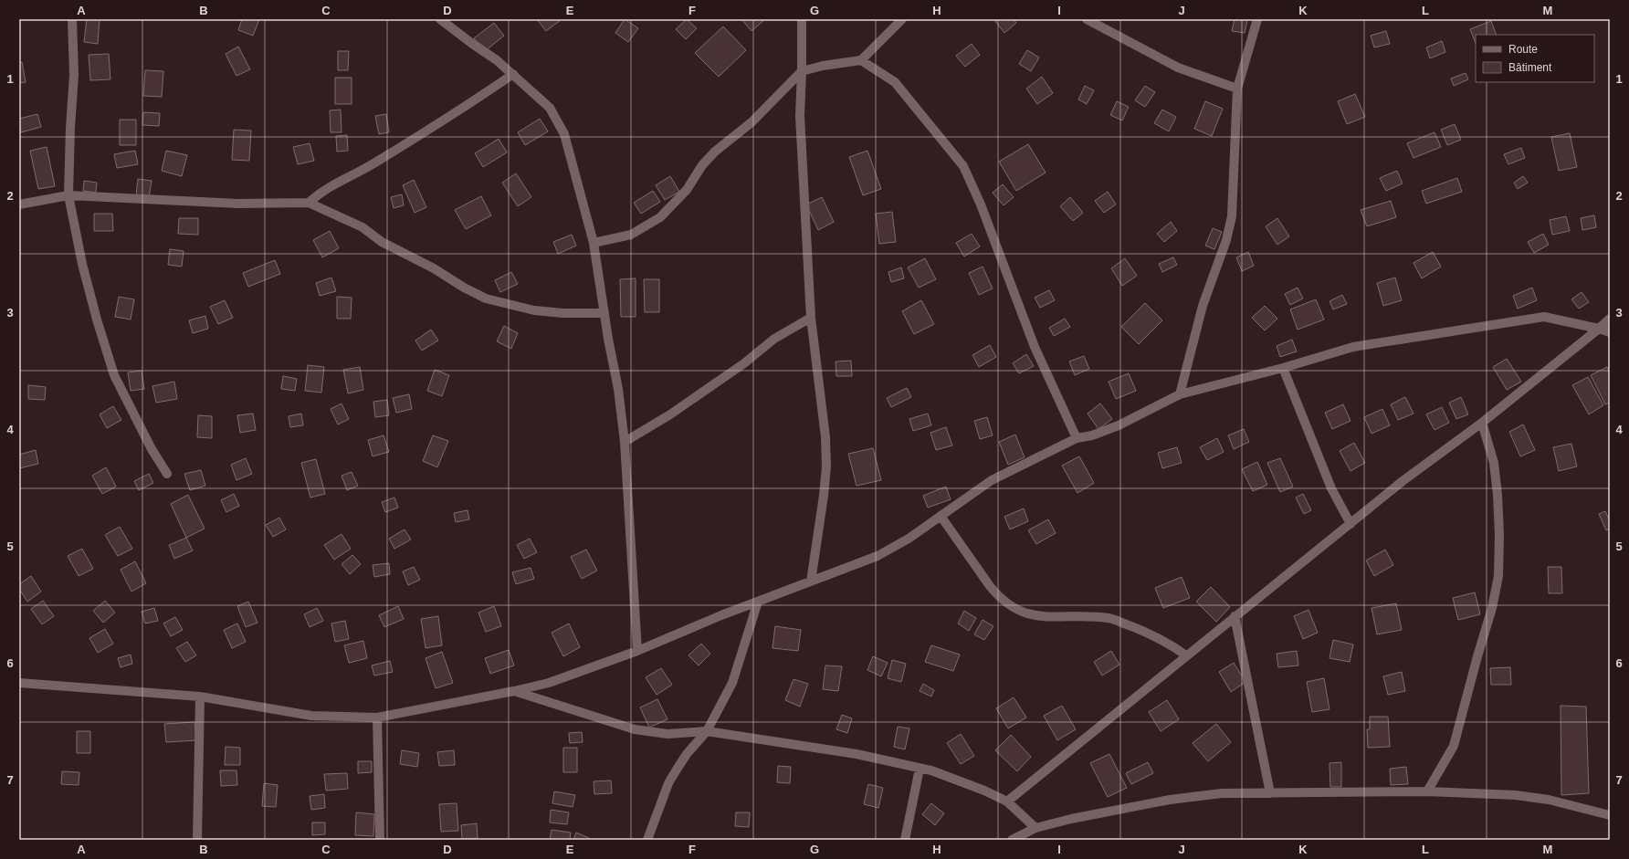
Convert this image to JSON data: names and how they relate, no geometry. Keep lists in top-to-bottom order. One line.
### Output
{"legend":["Route","Bâtiment"],"grid":{"columns":["A","B","C","D","E","F","G","H","I","J","K","L","M"],"rows":["1","2","3","4","5","6","7"]}}
